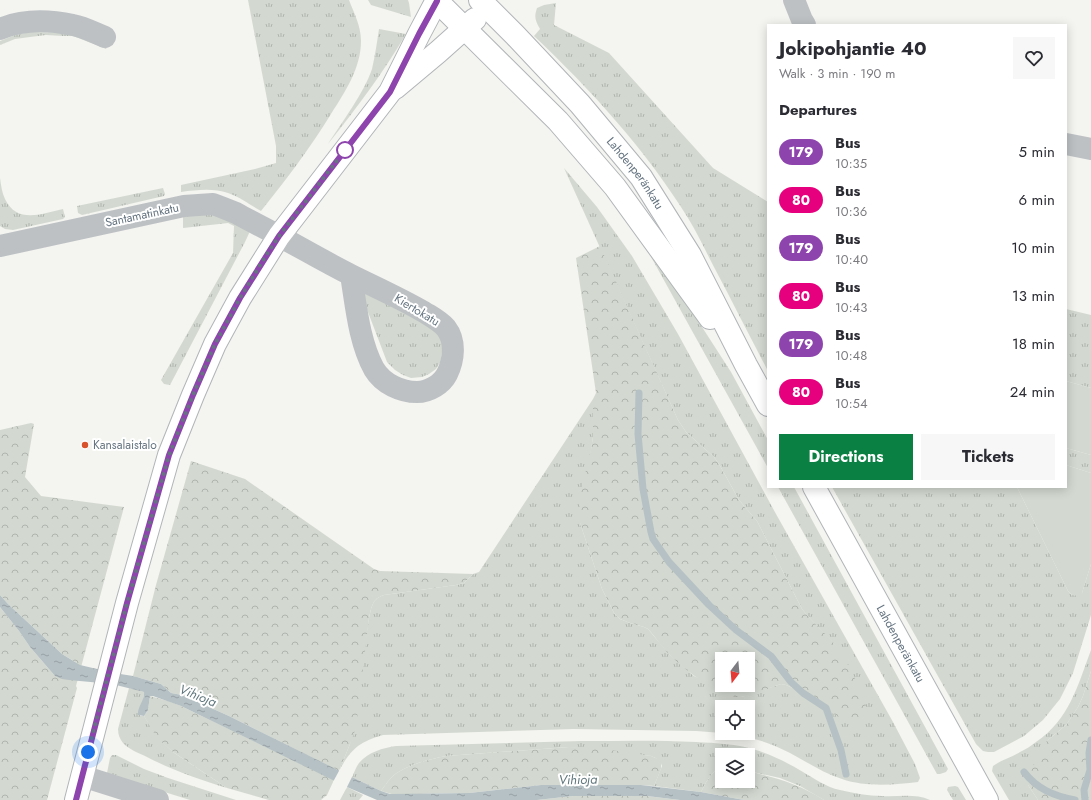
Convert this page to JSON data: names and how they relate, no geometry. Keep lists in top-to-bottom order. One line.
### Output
{"streets":{"main road":["Lahdenperänkatu"],"street":["Santamatinkatu","Kiertokatu"]},"crossings":[["Santamatinkatu","Kiertokatu"]],"water":["Vihioja"],"places":["Kansalaistalo"],"lines":["bus line 179"],"north":"bottom","page":{"heading":[["Jokipohjantie 40","Walk · 3 min · 190 m"],"Departures"],"list":[{"mark":"179","name":"Bus","note":"10:35","value":"5 min"},{"mark":"80","name":"Bus","note":"10:36","value":"6 min"},{"mark":"179","name":"Bus","note":"10:40","value":"10 min"},{"mark":"80","name":"Bus","note":"10:43","value":"13 min"},{"mark":"179","name":"Bus","note":"10:48","value":"18 min"},{"mark":"80","name":"Bus","note":"10:54","value":"24 min"}],"buttons":["Directions","Tickets"]}}
